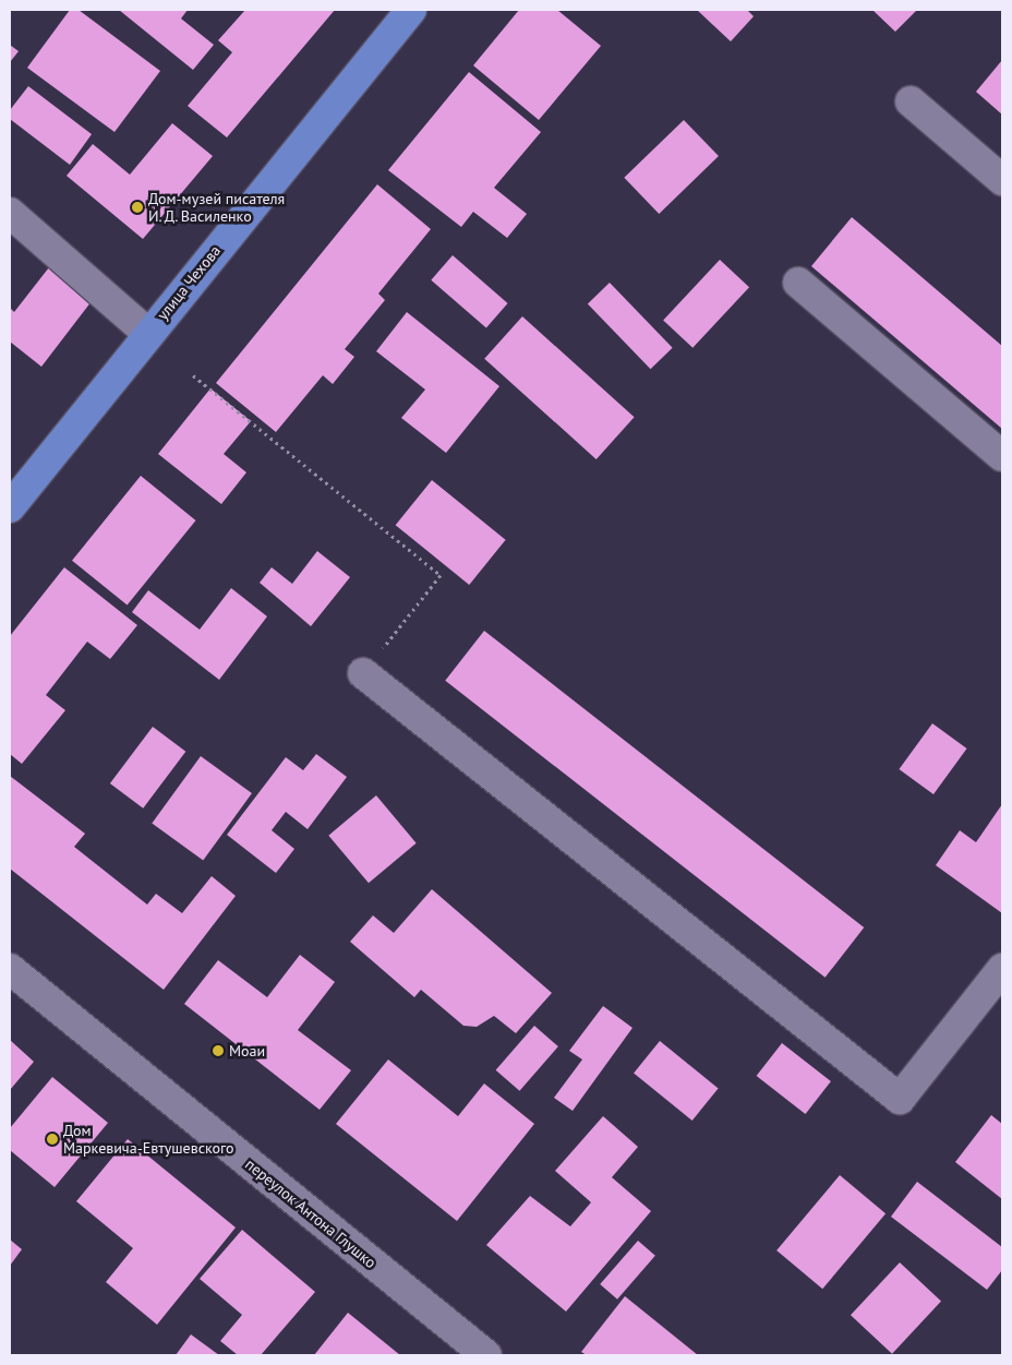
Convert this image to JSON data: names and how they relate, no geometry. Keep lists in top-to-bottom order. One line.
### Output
{"streets":{"main road":["улица Чехова"],"street":["переулок Антона Глушко"]},"places":["Дом-музей писателя И. Д. Василенко","Моаи","Дом Маркевича-Евтушевского"]}
